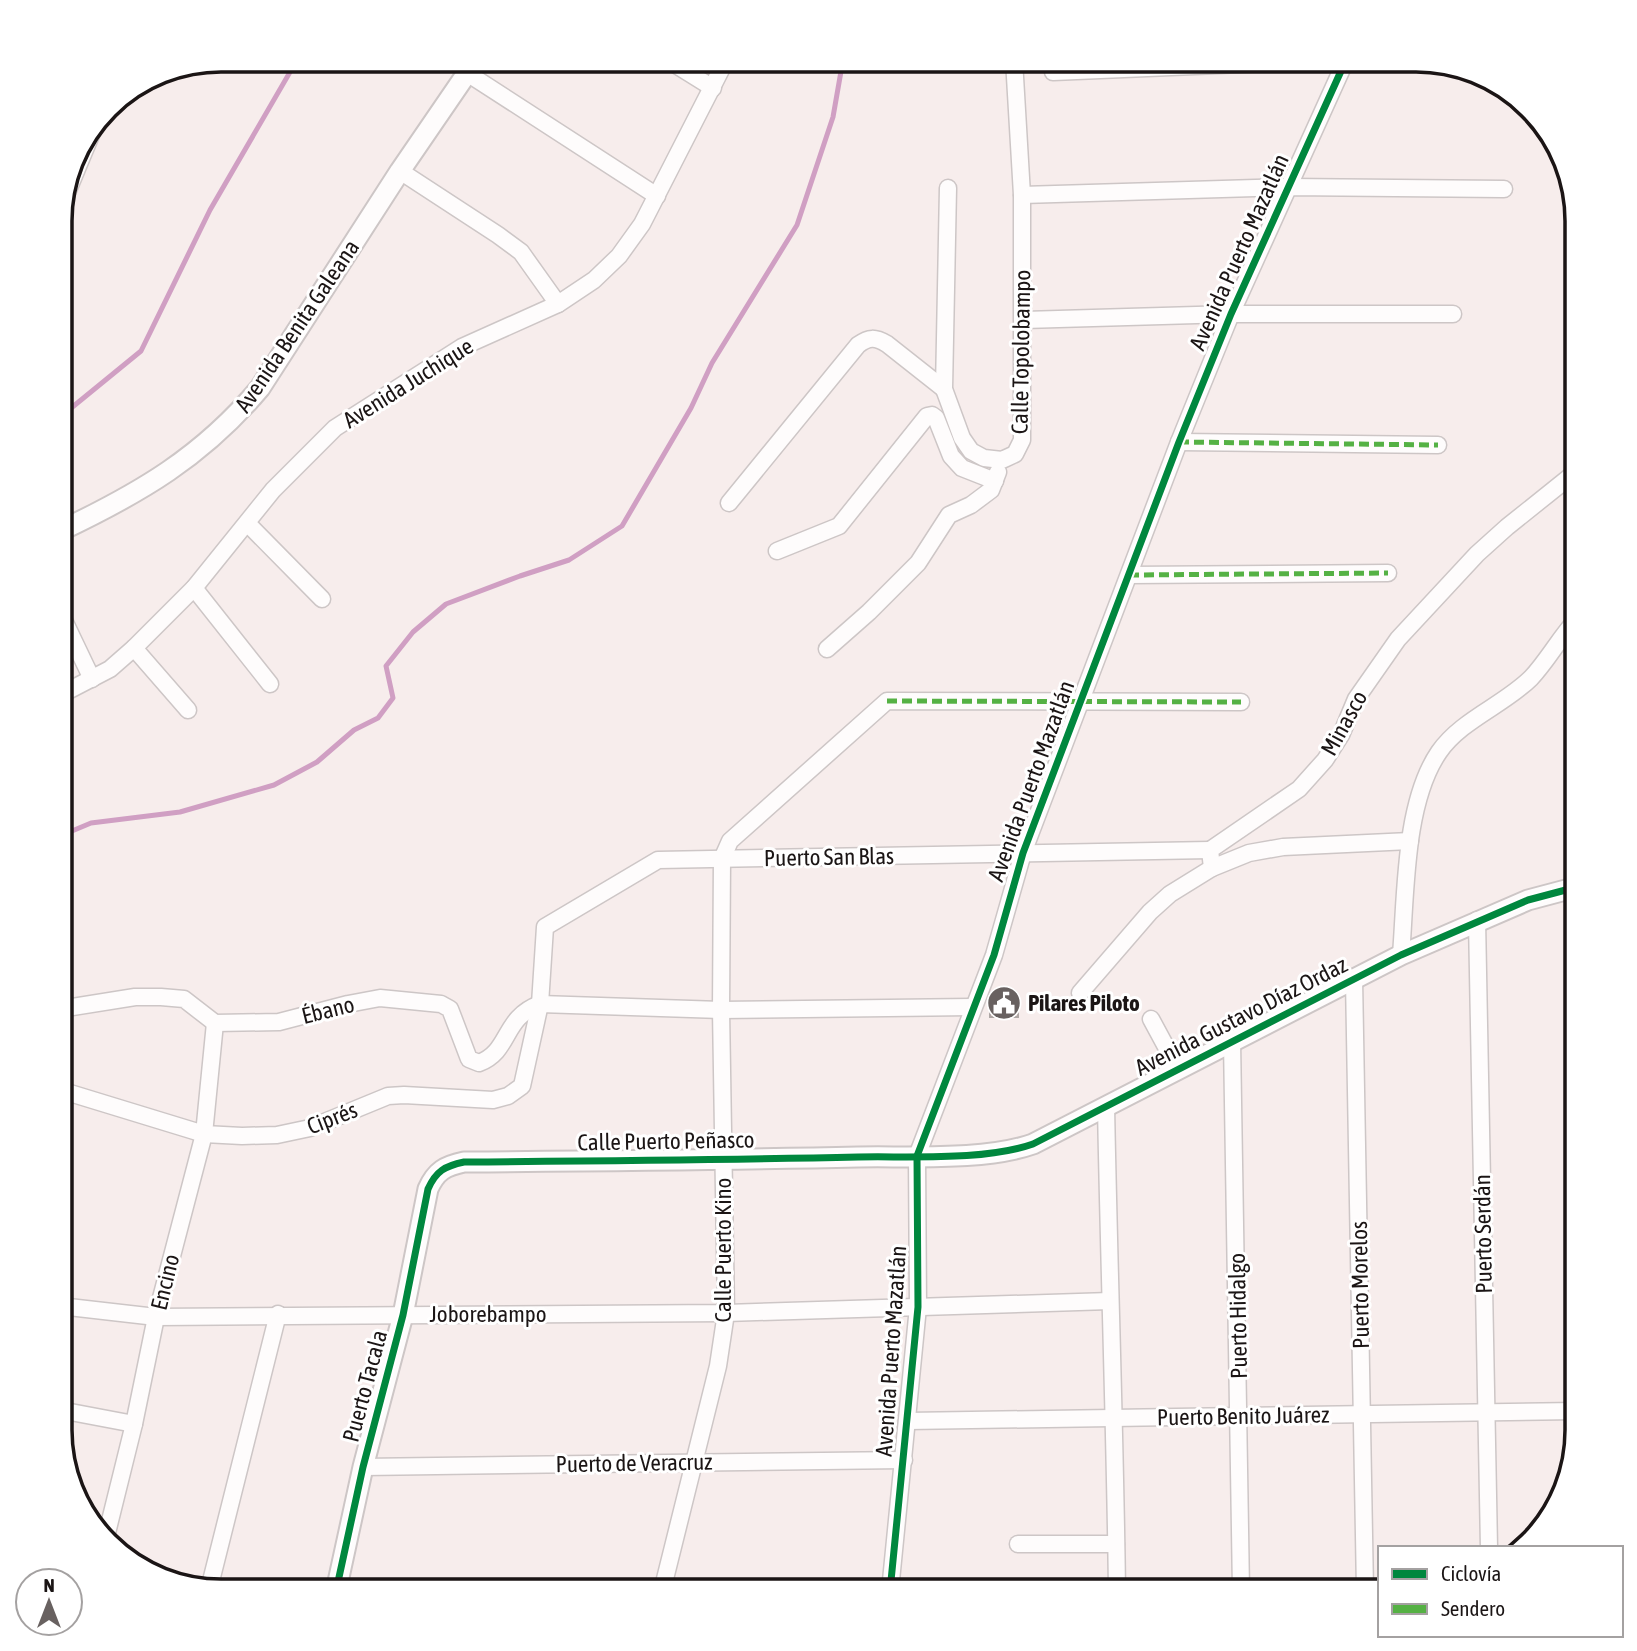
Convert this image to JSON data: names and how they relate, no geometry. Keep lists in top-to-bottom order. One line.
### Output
{"streets":{"street":["Avenida Puerto Mazatlán","Avenida Benita Galeana","Calle Topolobampo","Avenida Juchique","Minasco","Puerto San Blas","Ébano","Avenida Gustavo Díaz Ordaz","Ciprés","Calle Puerto Peñasco","Puerto Serdán","Calle Puerto Kino","Encino","Puerto Morelos","Joborebampo","Puerto Hidalgo","Puerto Tacala","Puerto Benito Juárez","Puerto de Veracruz"]},"crossings":[["Avenida Puerto Mazatlán","Puerto San Blas"],["Avenida Puerto Mazatlán","Avenida Gustavo Díaz Ordaz"],["Avenida Puerto Mazatlán","Calle Puerto Peñasco"],["Avenida Puerto Mazatlán","Joborebampo"],["Avenida Puerto Mazatlán","Puerto Benito Juárez"],["Avenida Puerto Mazatlán","Puerto de Veracruz"],["Minasco","Puerto San Blas"],["Puerto San Blas","Ébano"],["Puerto San Blas","Ciprés"],["Puerto San Blas","Calle Puerto Kino"],["Ébano","Ciprés"],["Ébano","Encino"],["Avenida Gustavo Díaz Ordaz","Calle Puerto Peñasco"],["Avenida Gustavo Díaz Ordaz","Puerto Serdán"],["Avenida Gustavo Díaz Ordaz","Puerto Morelos"],["Avenida Gustavo Díaz Ordaz","Puerto Hidalgo"],["Ciprés","Encino"],["Calle Puerto Peñasco","Calle Puerto Kino"],["Calle Puerto Peñasco","Puerto Tacala"],["Puerto Serdán","Puerto Benito Juárez"],["Calle Puerto Kino","Joborebampo"],["Calle Puerto Kino","Puerto de Veracruz"],["Encino","Joborebampo"],["Puerto Morelos","Puerto Benito Juárez"],["Joborebampo","Puerto Tacala"],["Puerto Hidalgo","Puerto Benito Juárez"],["Puerto Tacala","Puerto de Veracruz"]],"places":{"public building":["Pilares Piloto"]},"legend":["Ciclovía","Sendero"],"north":"top"}
